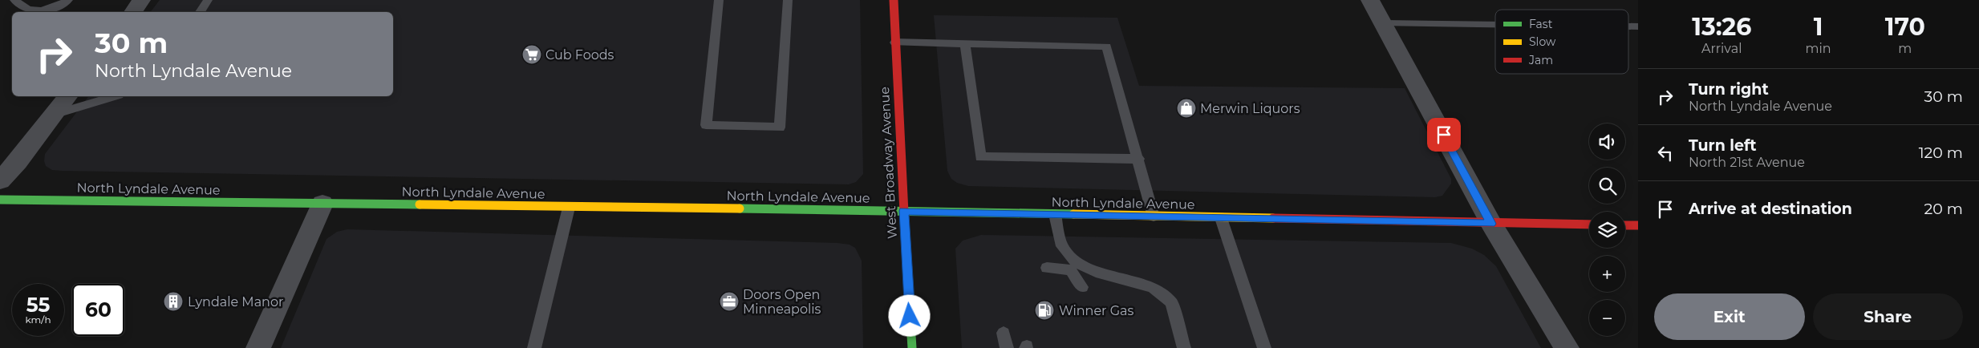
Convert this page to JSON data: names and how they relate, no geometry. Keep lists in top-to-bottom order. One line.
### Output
{"streets":{"street":["West Broadway Avenue","North Lyndale Avenue"]},"crossings":[["West Broadway Avenue","North Lyndale Avenue"]],"places":{"supermarket":["Cub Foods"],"shop":["Merwin Liquors"],"building":["Lyndale Manor"],"office":["Doors Open Minneapolis"],"fuel station":["Winner Gas"]},"legend":["Fast","Slow","Jam"],"page":{"eta":["13:26","Arrival","1","min","170","m"],"turn":["30 m","North Lyndale Avenue"],"list":[{"name":"Turn right","note":"North Lyndale Avenue","value":"30 m"},{"name":"Turn left","note":"North 21st Avenue","value":"120 m"},{"name":"Arrive at destination","value":"20 m"}],"map_buttons":["+","−"],"speed":"55 km/h","limit":"60","buttons":["Exit","Share"]}}
